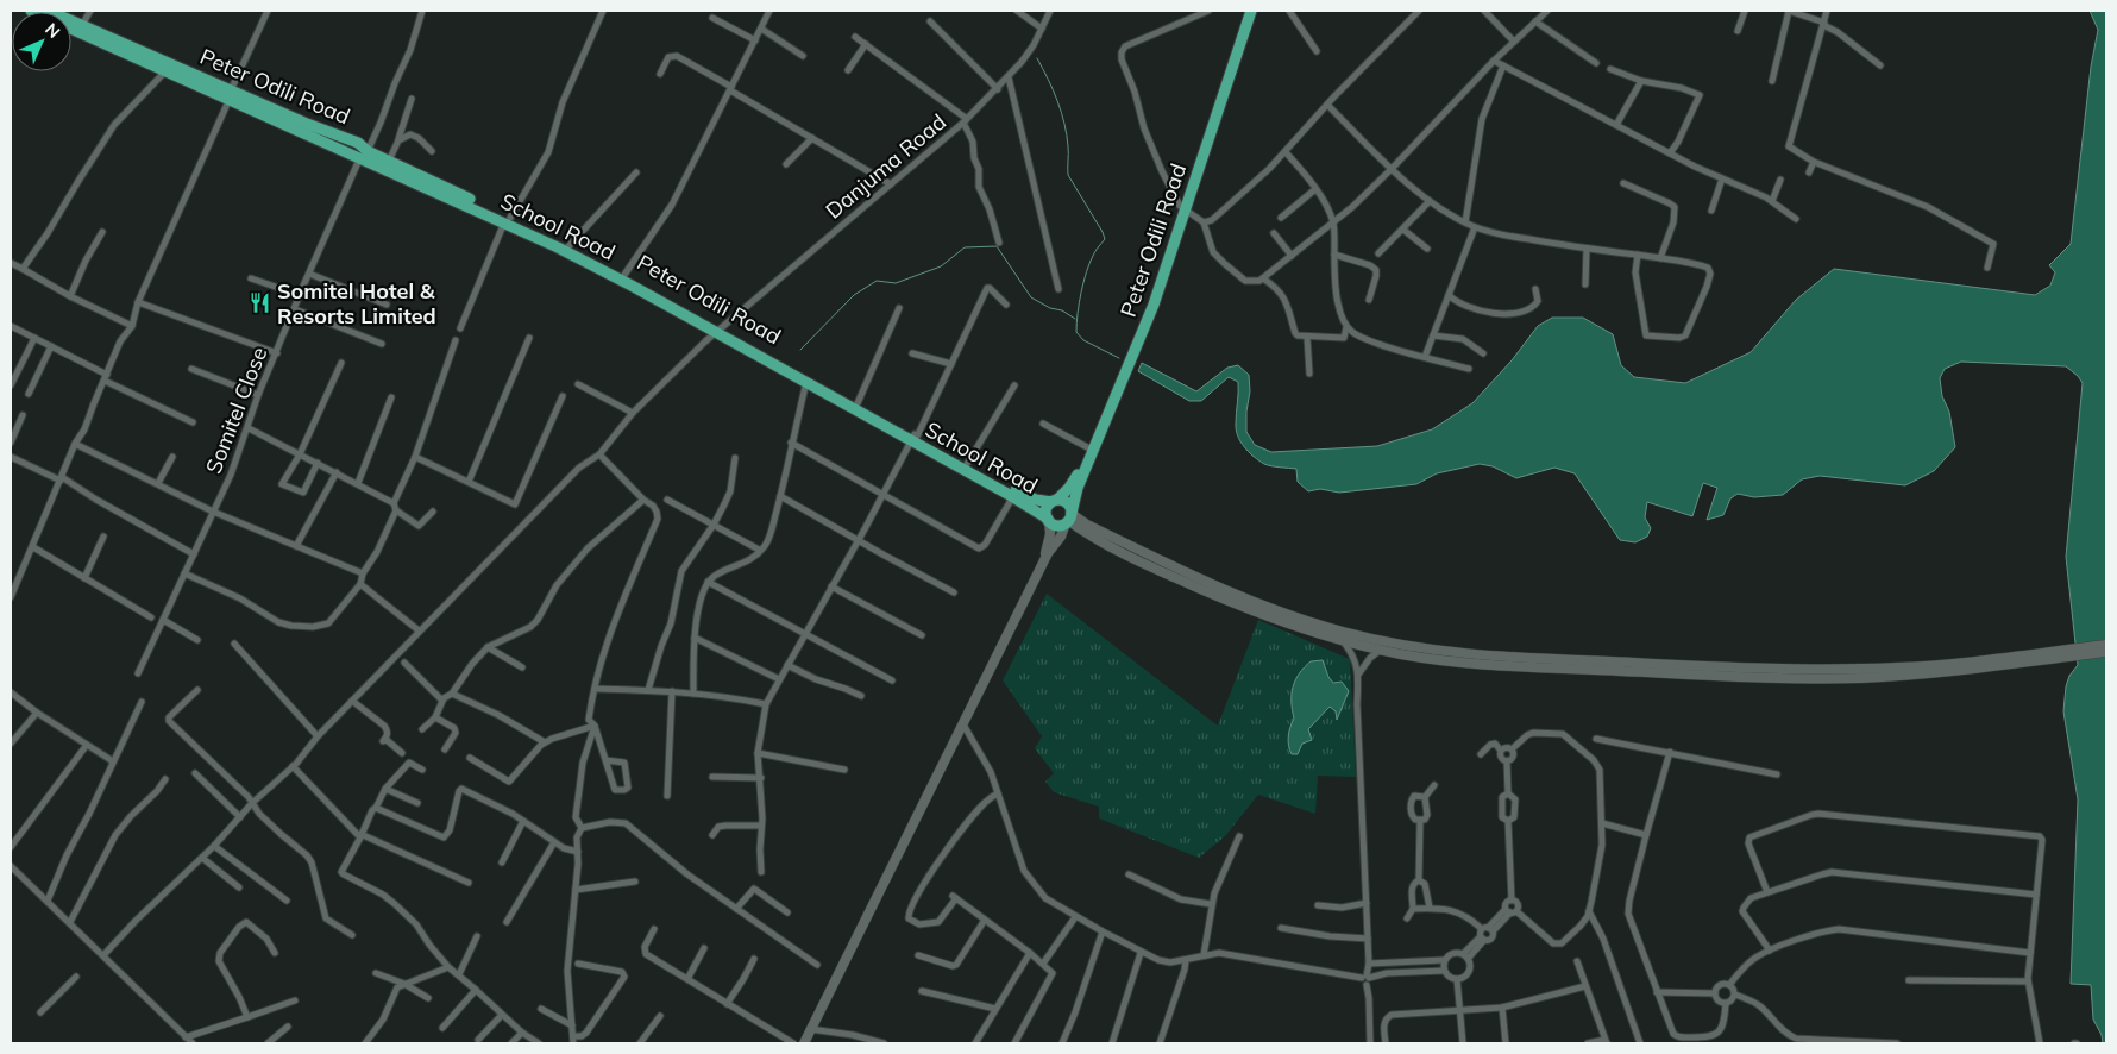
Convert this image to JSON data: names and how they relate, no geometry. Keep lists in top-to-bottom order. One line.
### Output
{"streets":{"main road":["Peter Odili Road","School Road"],"street":["Danjuma Road","Somitel Close"]},"crossings":[["Peter Odili Road","Danjuma Road"],["Peter Odili Road","School Road"],["Peter Odili Road","Somitel Close"],["Danjuma Road","School Road"],["School Road","Somitel Close"]],"places":{"restaurant":["Somitel Hotel & Resorts Limited"]},"north":"top right"}
